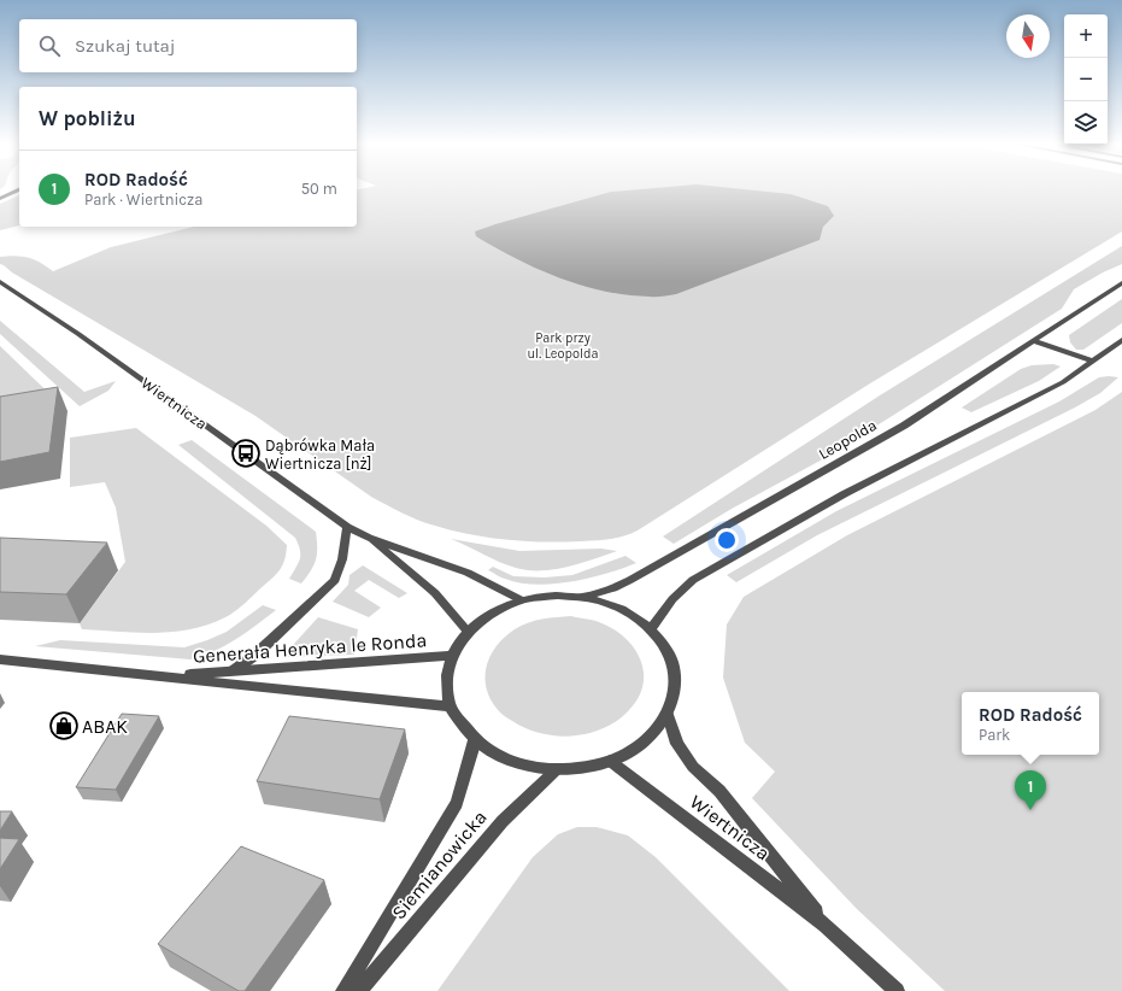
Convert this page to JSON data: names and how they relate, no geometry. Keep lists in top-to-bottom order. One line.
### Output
{"streets":{"street":["Wiertnicza","Leopolda","Generała Henryka le Ronda","Siemianowicka"]},"parks":["Park przy ul. Leopolda"],"places":{"bus stop":["Dąbrówka Mała Wiertnicza [nż]"],"shop":["ABAK"]},"north":"bottom","page":{"map_buttons":["+","−"],"search":"Szukaj tutaj","heading":"W pobliżu","list":[{"mark":"1","name":"ROD Radość","note":"Park · Wiertnicza","value":"50 m"}],"popup":["ROD Radość","Park"],"pins":"1"}}
